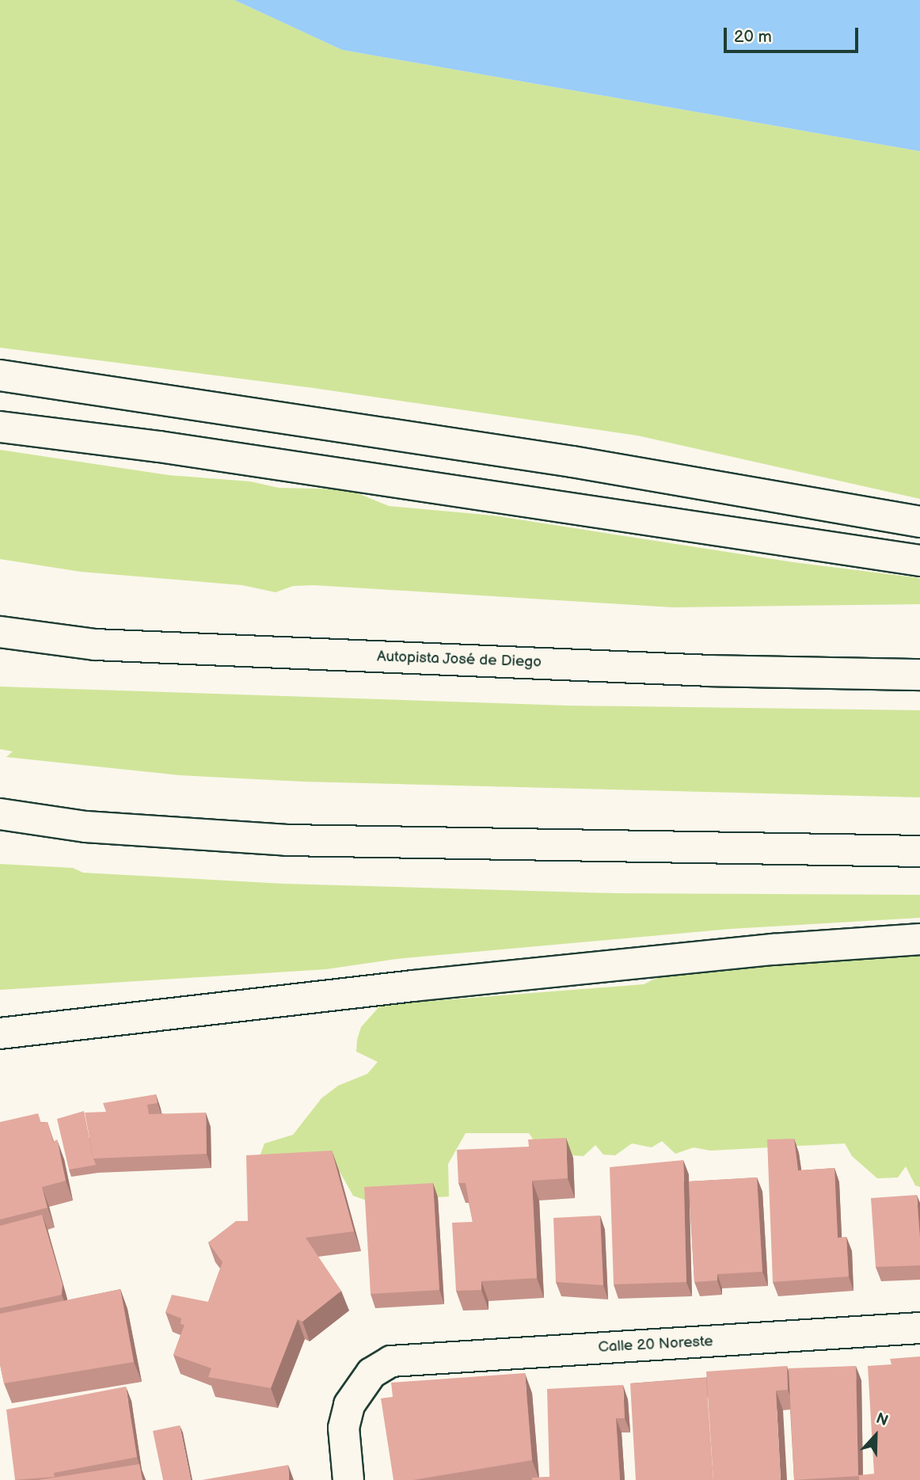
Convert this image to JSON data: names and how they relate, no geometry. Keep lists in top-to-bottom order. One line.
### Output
{"streets":{"main road":["Autopista José de Diego","Calle 20 Noreste"]},"scale_bar":"20 m","north":"top"}
